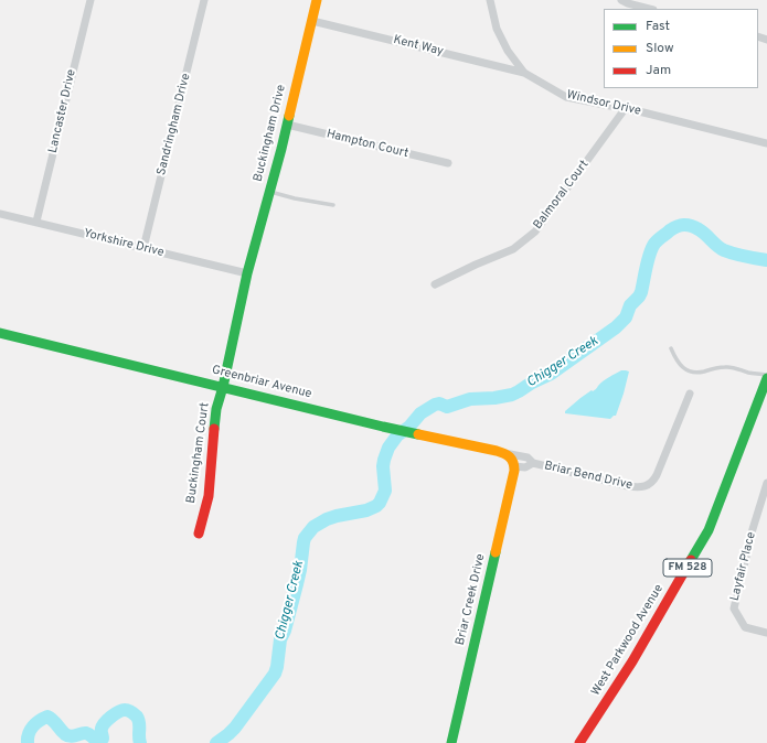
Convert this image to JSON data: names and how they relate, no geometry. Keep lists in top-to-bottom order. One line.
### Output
{"streets":{"street":["Kent Way","Windsor Drive","Lancaster Drive","Sandringham Drive","Buckingham Drive","Hampton Court","Balmoral Court","Yorkshire Drive","Greenbriar Avenue","Buckingham Court","Briar Bend Drive","Layfair Place","FM 528","Briar Creek Drive","West Parkwood Avenue"]},"crossings":[["Kent Way","Windsor Drive"],["Kent Way","Buckingham Drive"],["Windsor Drive","Balmoral Court"],["Lancaster Drive","Yorkshire Drive"],["Sandringham Drive","Yorkshire Drive"],["Buckingham Drive","Hampton Court"],["Buckingham Drive","Yorkshire Drive"],["Buckingham Drive","Buckingham Court"],["Yorkshire Drive","Buckingham Court"],["Greenbriar Avenue","Buckingham Court"],["Greenbriar Avenue","Briar Bend Drive"],["Greenbriar Avenue","Briar Creek Drive"],["Briar Bend Drive","Briar Creek Drive"]],"water":["Chigger Creek"],"legend":["Fast","Slow","Jam"]}
